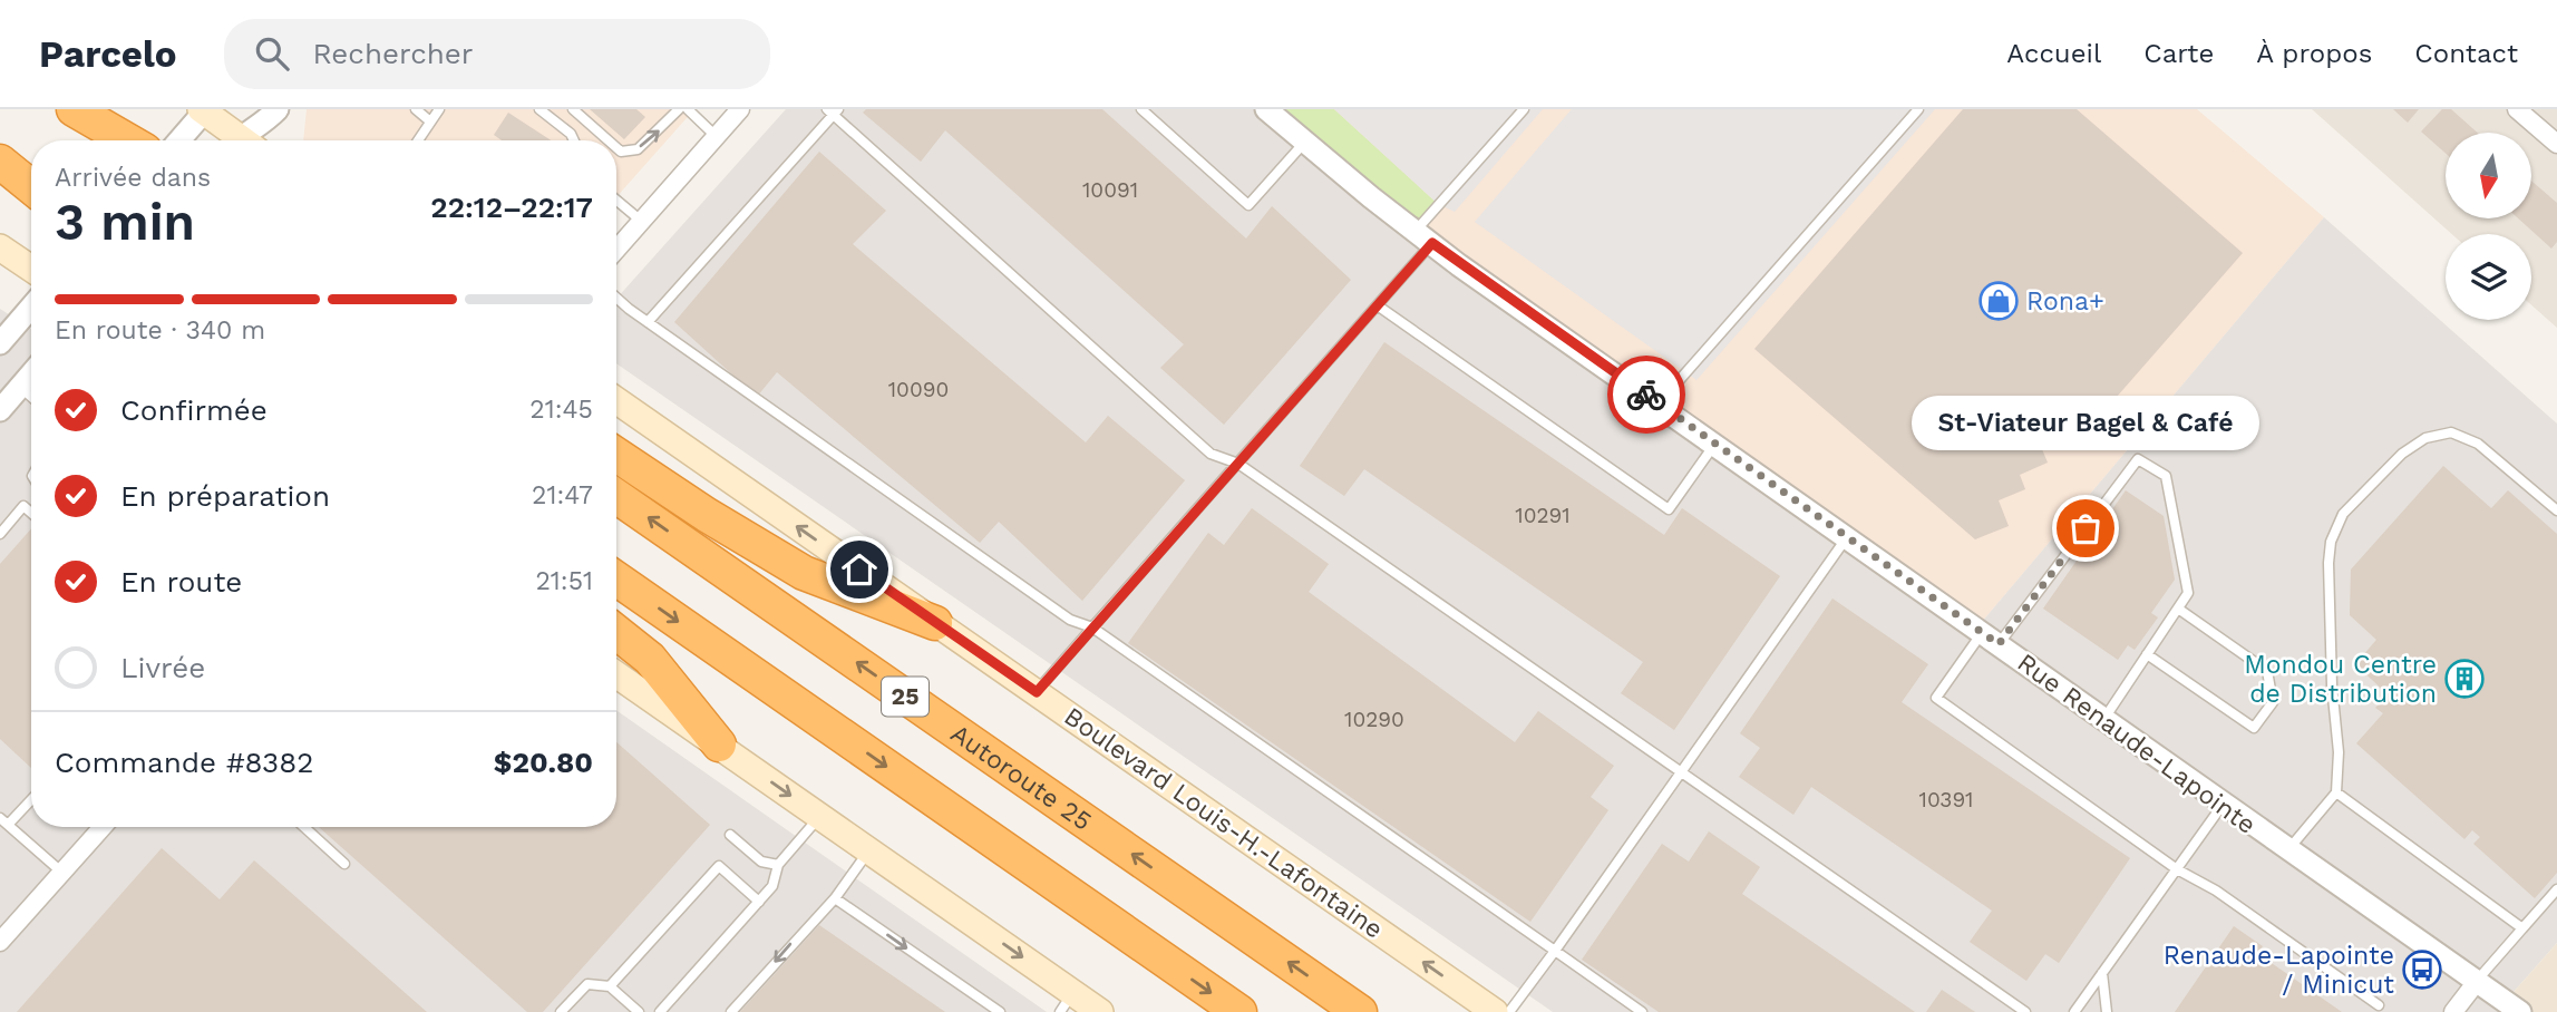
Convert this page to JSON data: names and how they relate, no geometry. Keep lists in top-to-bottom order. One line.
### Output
{"streets":{"highway":["25","Autoroute 25"],"main road":["Boulevard Louis-H.-Lafontaine"],"street":["Rue Renaude-Lapointe"]},"one_way":["Boulevard Louis-H.-Lafontaine"],"places":{"shop":["Rona+"],"other":["St-Viateur Bagel & Café"],"building":["Mondou Centre de Distribution"],"bus stop":["Renaude-Lapointe / Minicut"]},"house_numbers":["10091","10090","10291","10290","10391"],"north":"bottom","page":{"header":"Parcelo","search":"Rechercher","nav":["Accueil","Carte","À propos","Contact"],"heading":["3 min","Arrivée dans","22:12–22:17"],"panel":["Commande #8382","$20.80"],"bar":"En route · 340 m","list":[["Confirmée","21:45"],["En préparation","21:47"],["En route","21:51"],"Livrée"],"bubble":"St-Viateur Bagel & Café"}}
